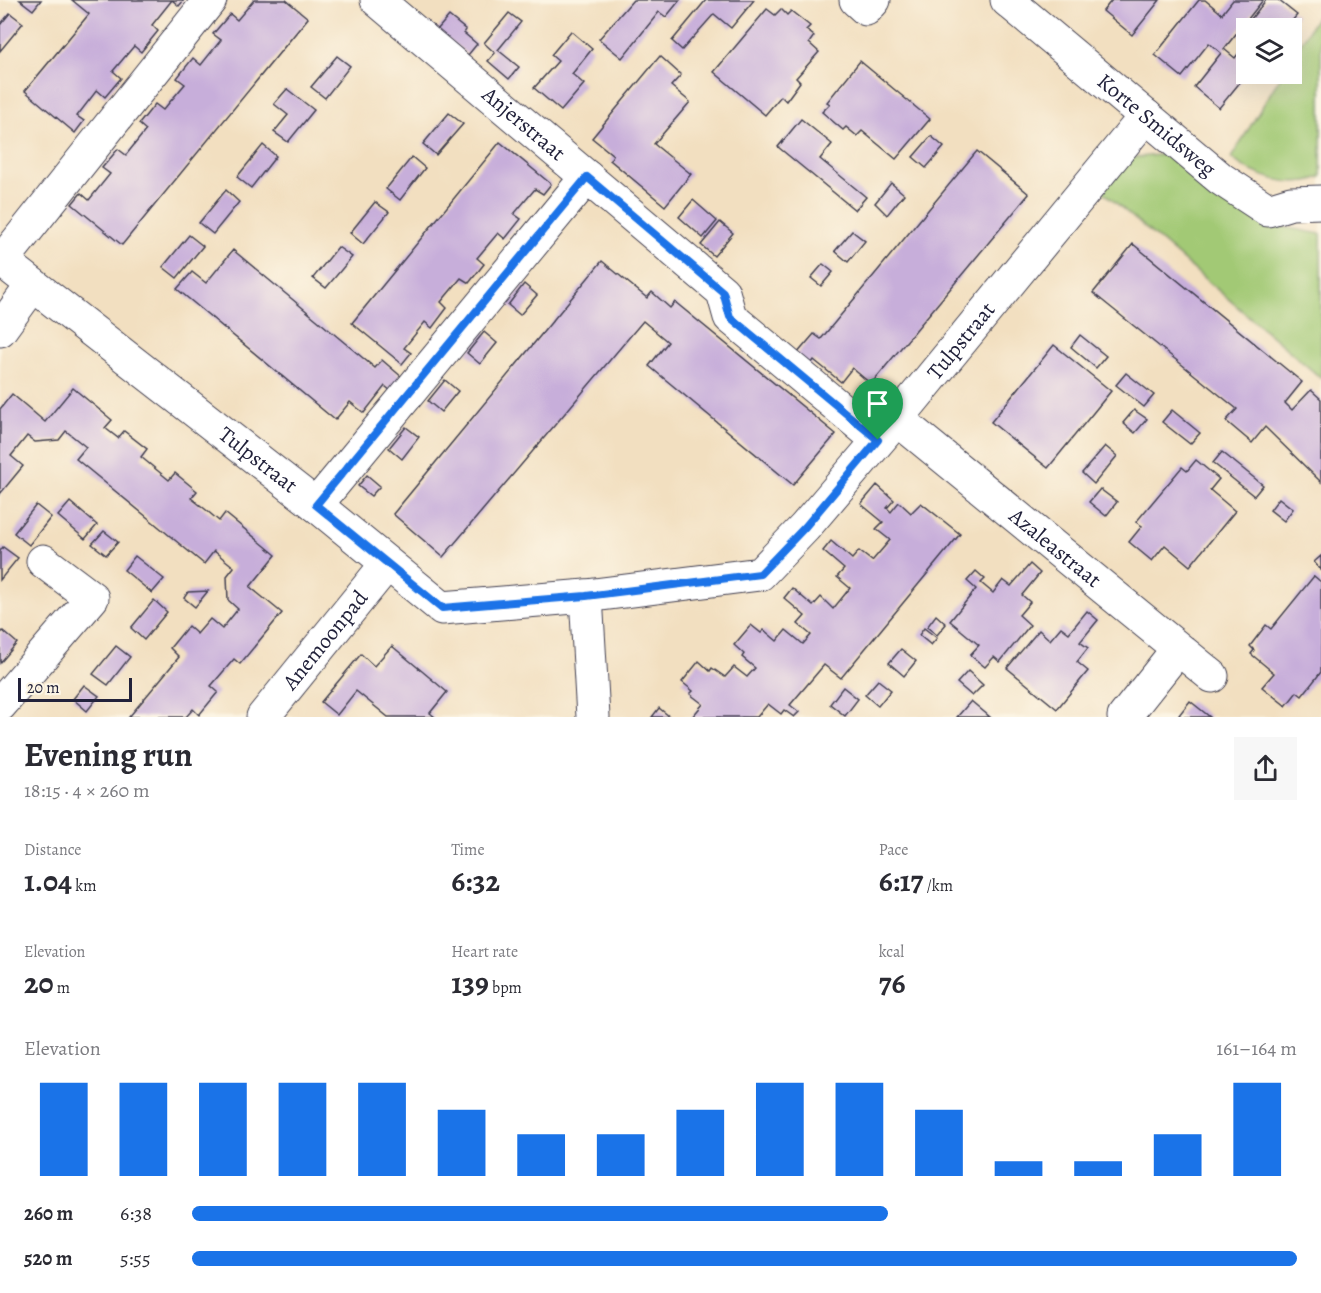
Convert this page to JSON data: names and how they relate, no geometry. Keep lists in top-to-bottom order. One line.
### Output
{"streets":{"street":["Anjerstraat","Korte Smidsweg","Tulpstraat","Azaleastraat","Anemoonpad"]},"crossings":[["Anjerstraat","Tulpstraat"],["Anjerstraat","Azaleastraat"],["Korte Smidsweg","Tulpstraat"],["Tulpstraat","Azaleastraat"],["Tulpstraat","Anemoonpad"]],"scale_bar":"20 m","page":{"scale":"20 m","heading":["Evening run","18:15 · 4 × 260 m"],"stats":[["Distance","1.04 km"],["Time","6:32"],["Pace","6:17 /km"],["Elevation","20 m"],["Heart rate","139 bpm"],["kcal","76"]],"chart":["Elevation","161–164 m"],"list":[{"name":"260 m","note":"6:38"},{"name":"520 m","note":"5:55"}]}}
